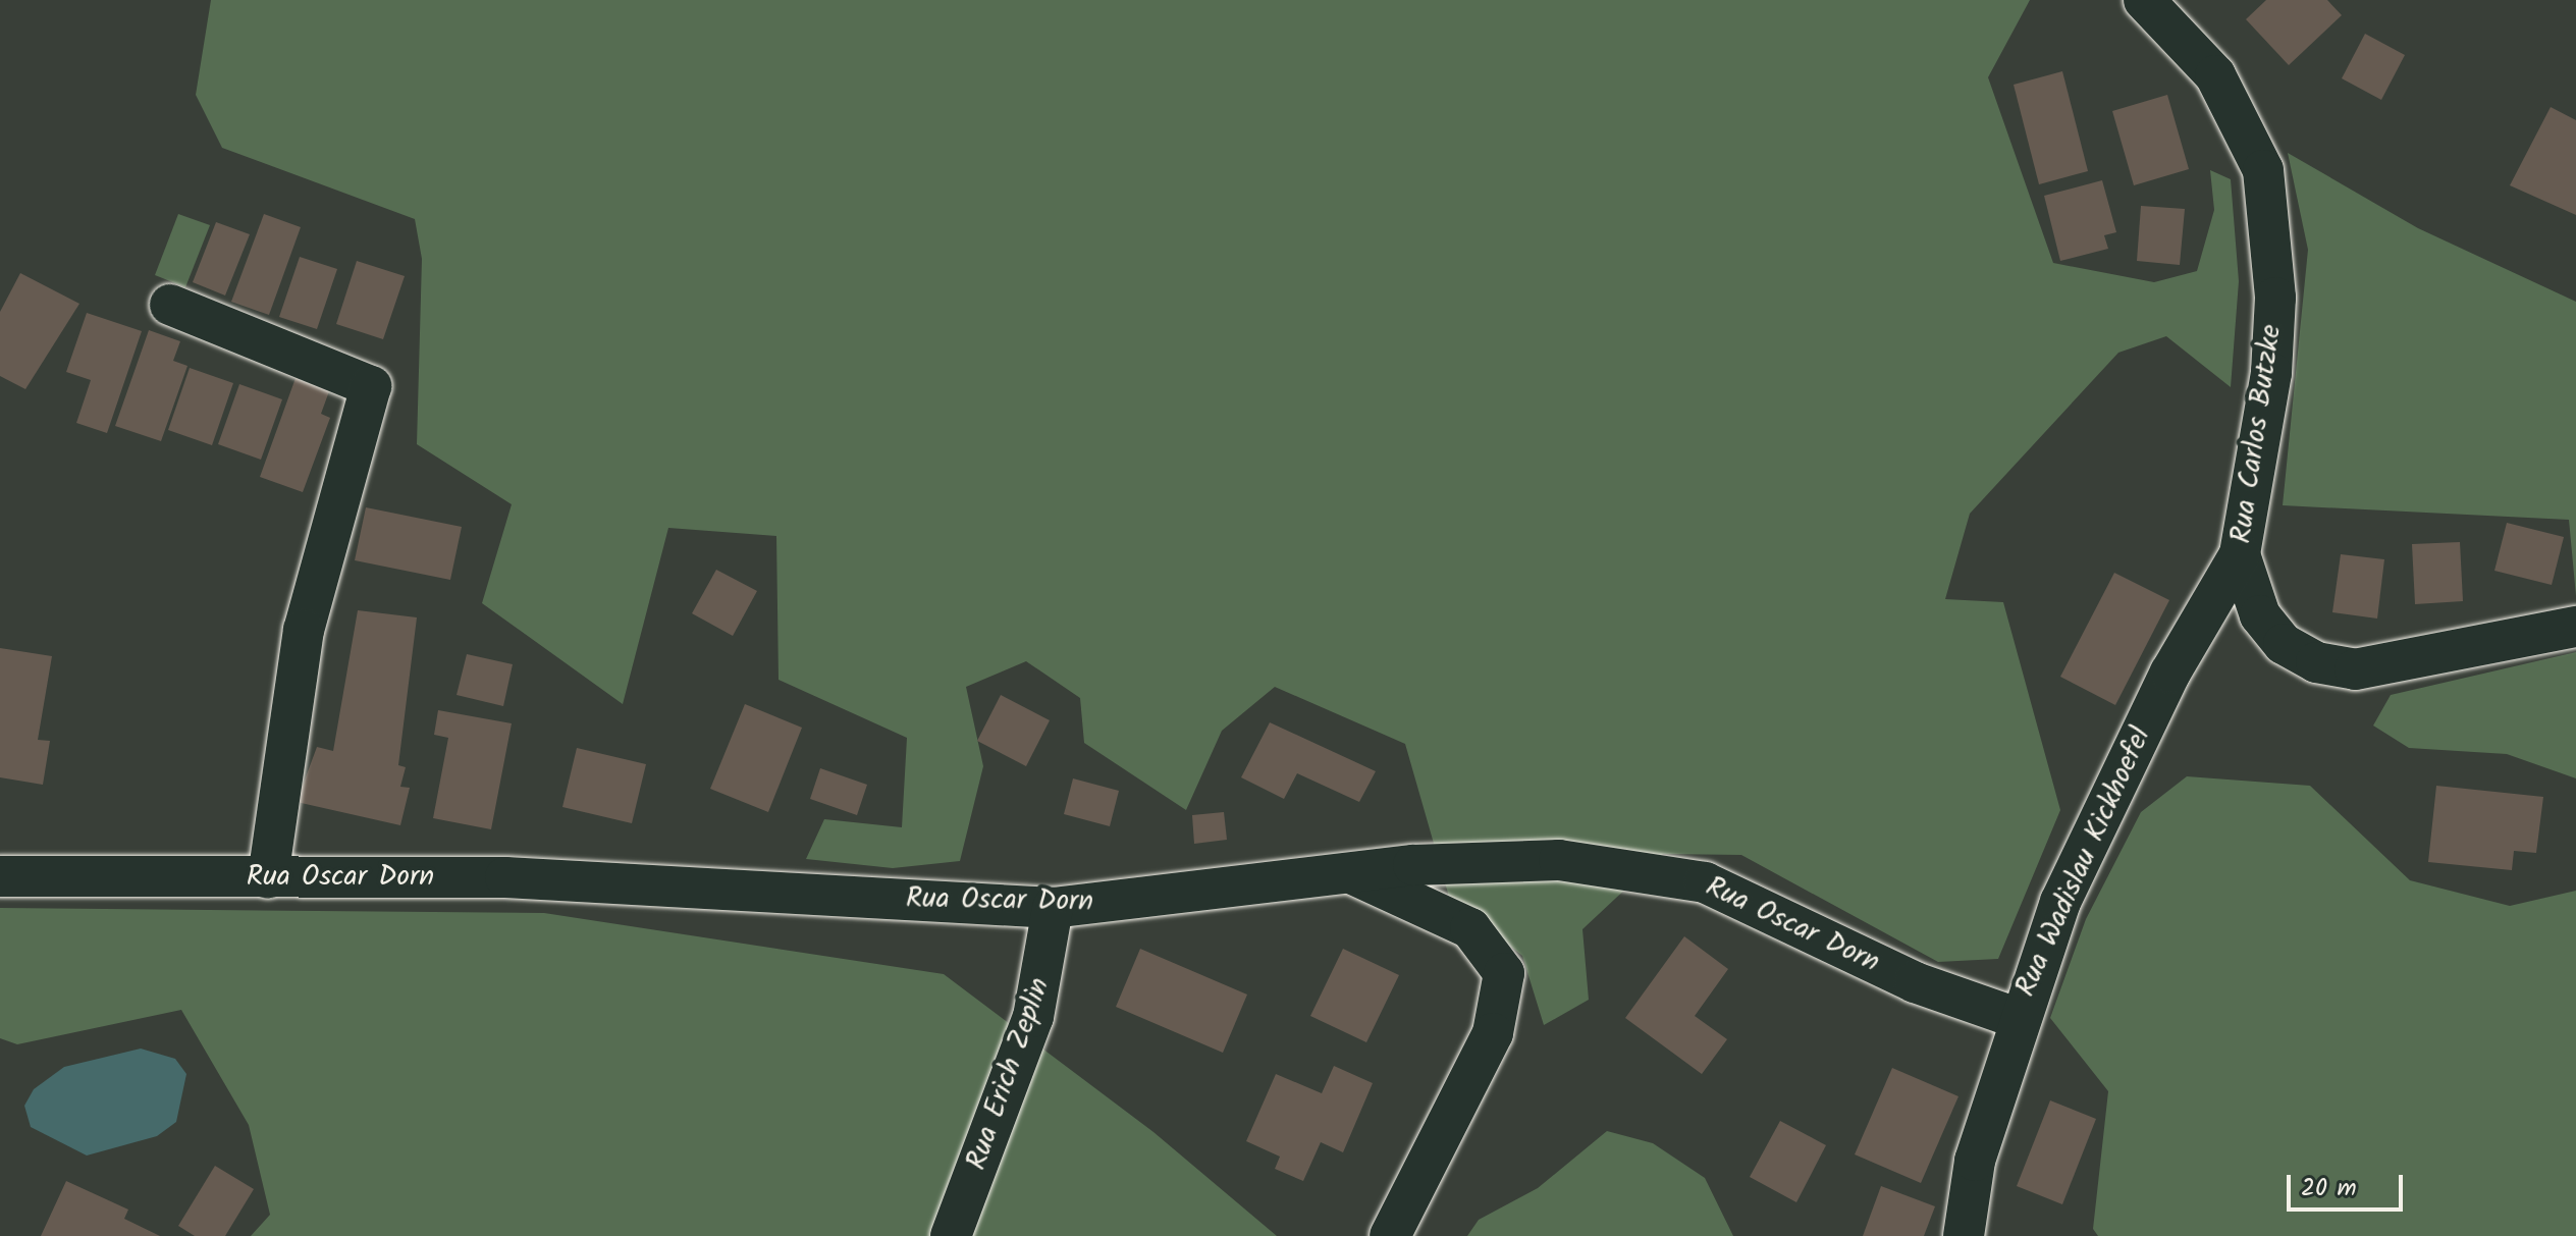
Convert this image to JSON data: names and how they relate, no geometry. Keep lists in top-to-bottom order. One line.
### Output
{"streets":{"street":["Rua Carlos Butzke","Rua Wadislau Kickhoefel","Rua Oscar Dorn","Rua Erich Zeplin"]},"crossings":[["Rua Carlos Butzke","Rua Wadislau Kickhoefel"],["Rua Wadislau Kickhoefel","Rua Oscar Dorn"],["Rua Oscar Dorn","Rua Erich Zeplin"]],"scale_bar":"20 m"}
